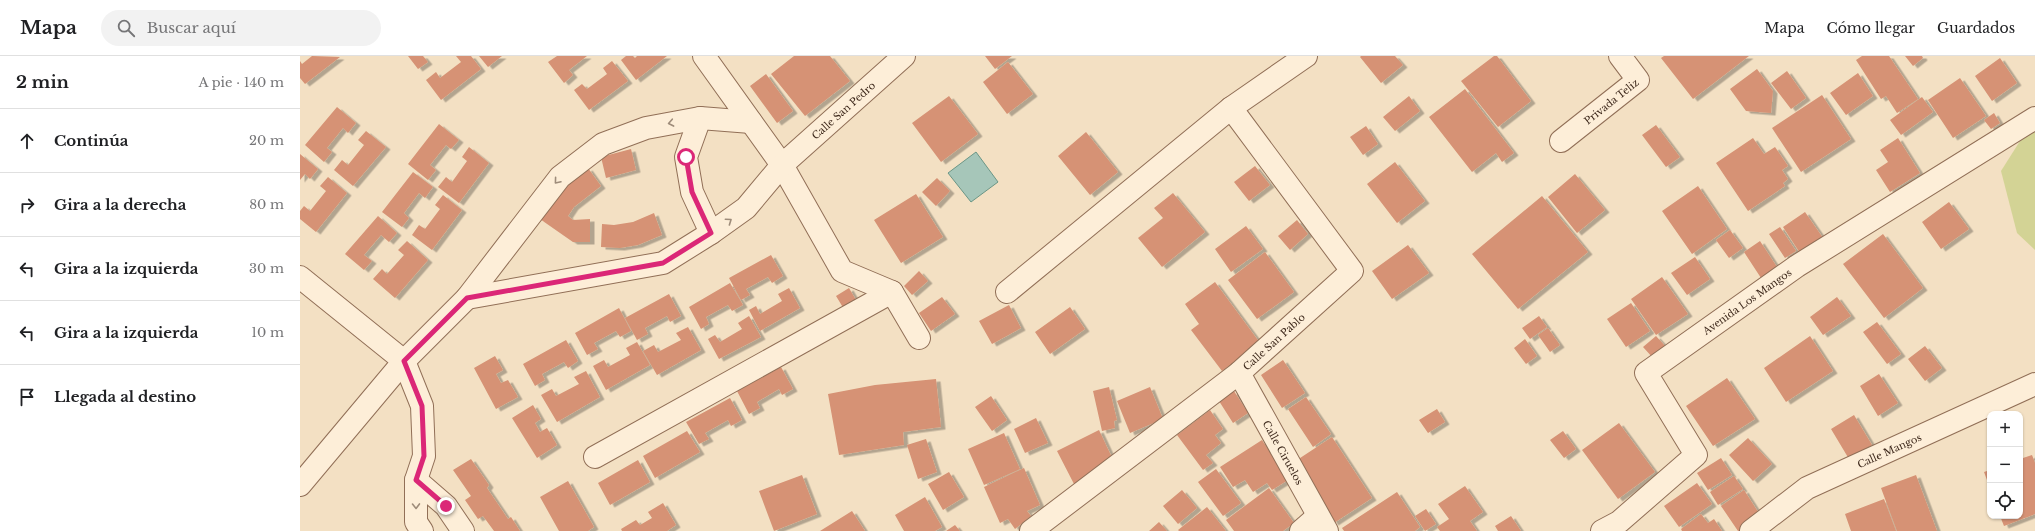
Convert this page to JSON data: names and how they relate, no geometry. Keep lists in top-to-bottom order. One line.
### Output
{"streets":{"street":["Privada Teliz","Calle San Pedro","Avenida Los Mangos","Calle San Pablo","Calle Mangos","Calle Ciruelos"]},"crossings":[["Calle San Pablo","Calle Ciruelos"]],"page":{"header":"Mapa","search":"Buscar aquí","nav":["Mapa","Cómo llegar","Guardados"],"heading":["2 min","A pie · 140 m"],"list":[["Continúa","20 m"],["Gira a la derecha","80 m"],["Gira a la izquierda","30 m"],["Gira a la izquierda","10 m"],"Llegada al destino"],"map_buttons":["+","−"]}}
